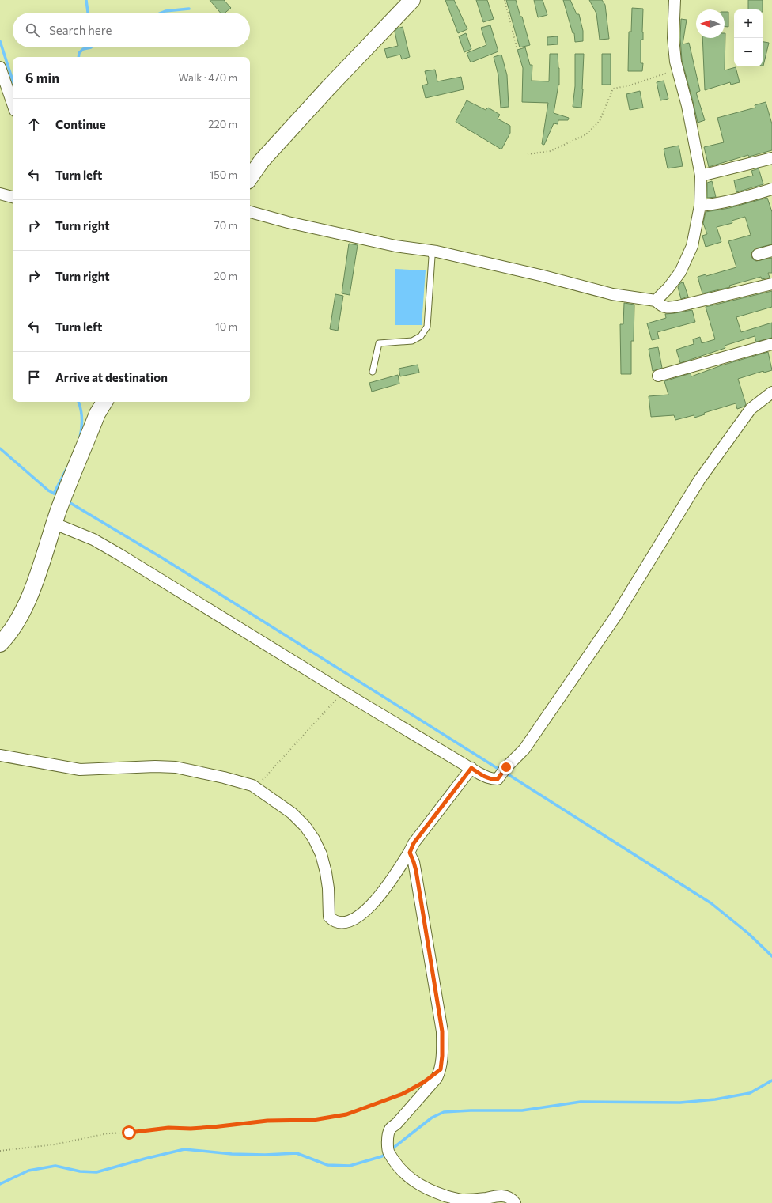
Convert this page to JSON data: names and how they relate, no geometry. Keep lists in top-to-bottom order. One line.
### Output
{"north":"left","page":{"map_buttons":["+","−"],"search":"Search here","heading":["6 min","Walk · 470 m"],"list":[["Continue","220 m"],["Turn left","150 m"],["Turn right","70 m"],["Turn right","20 m"],["Turn left","10 m"],"Arrive at destination"]}}
